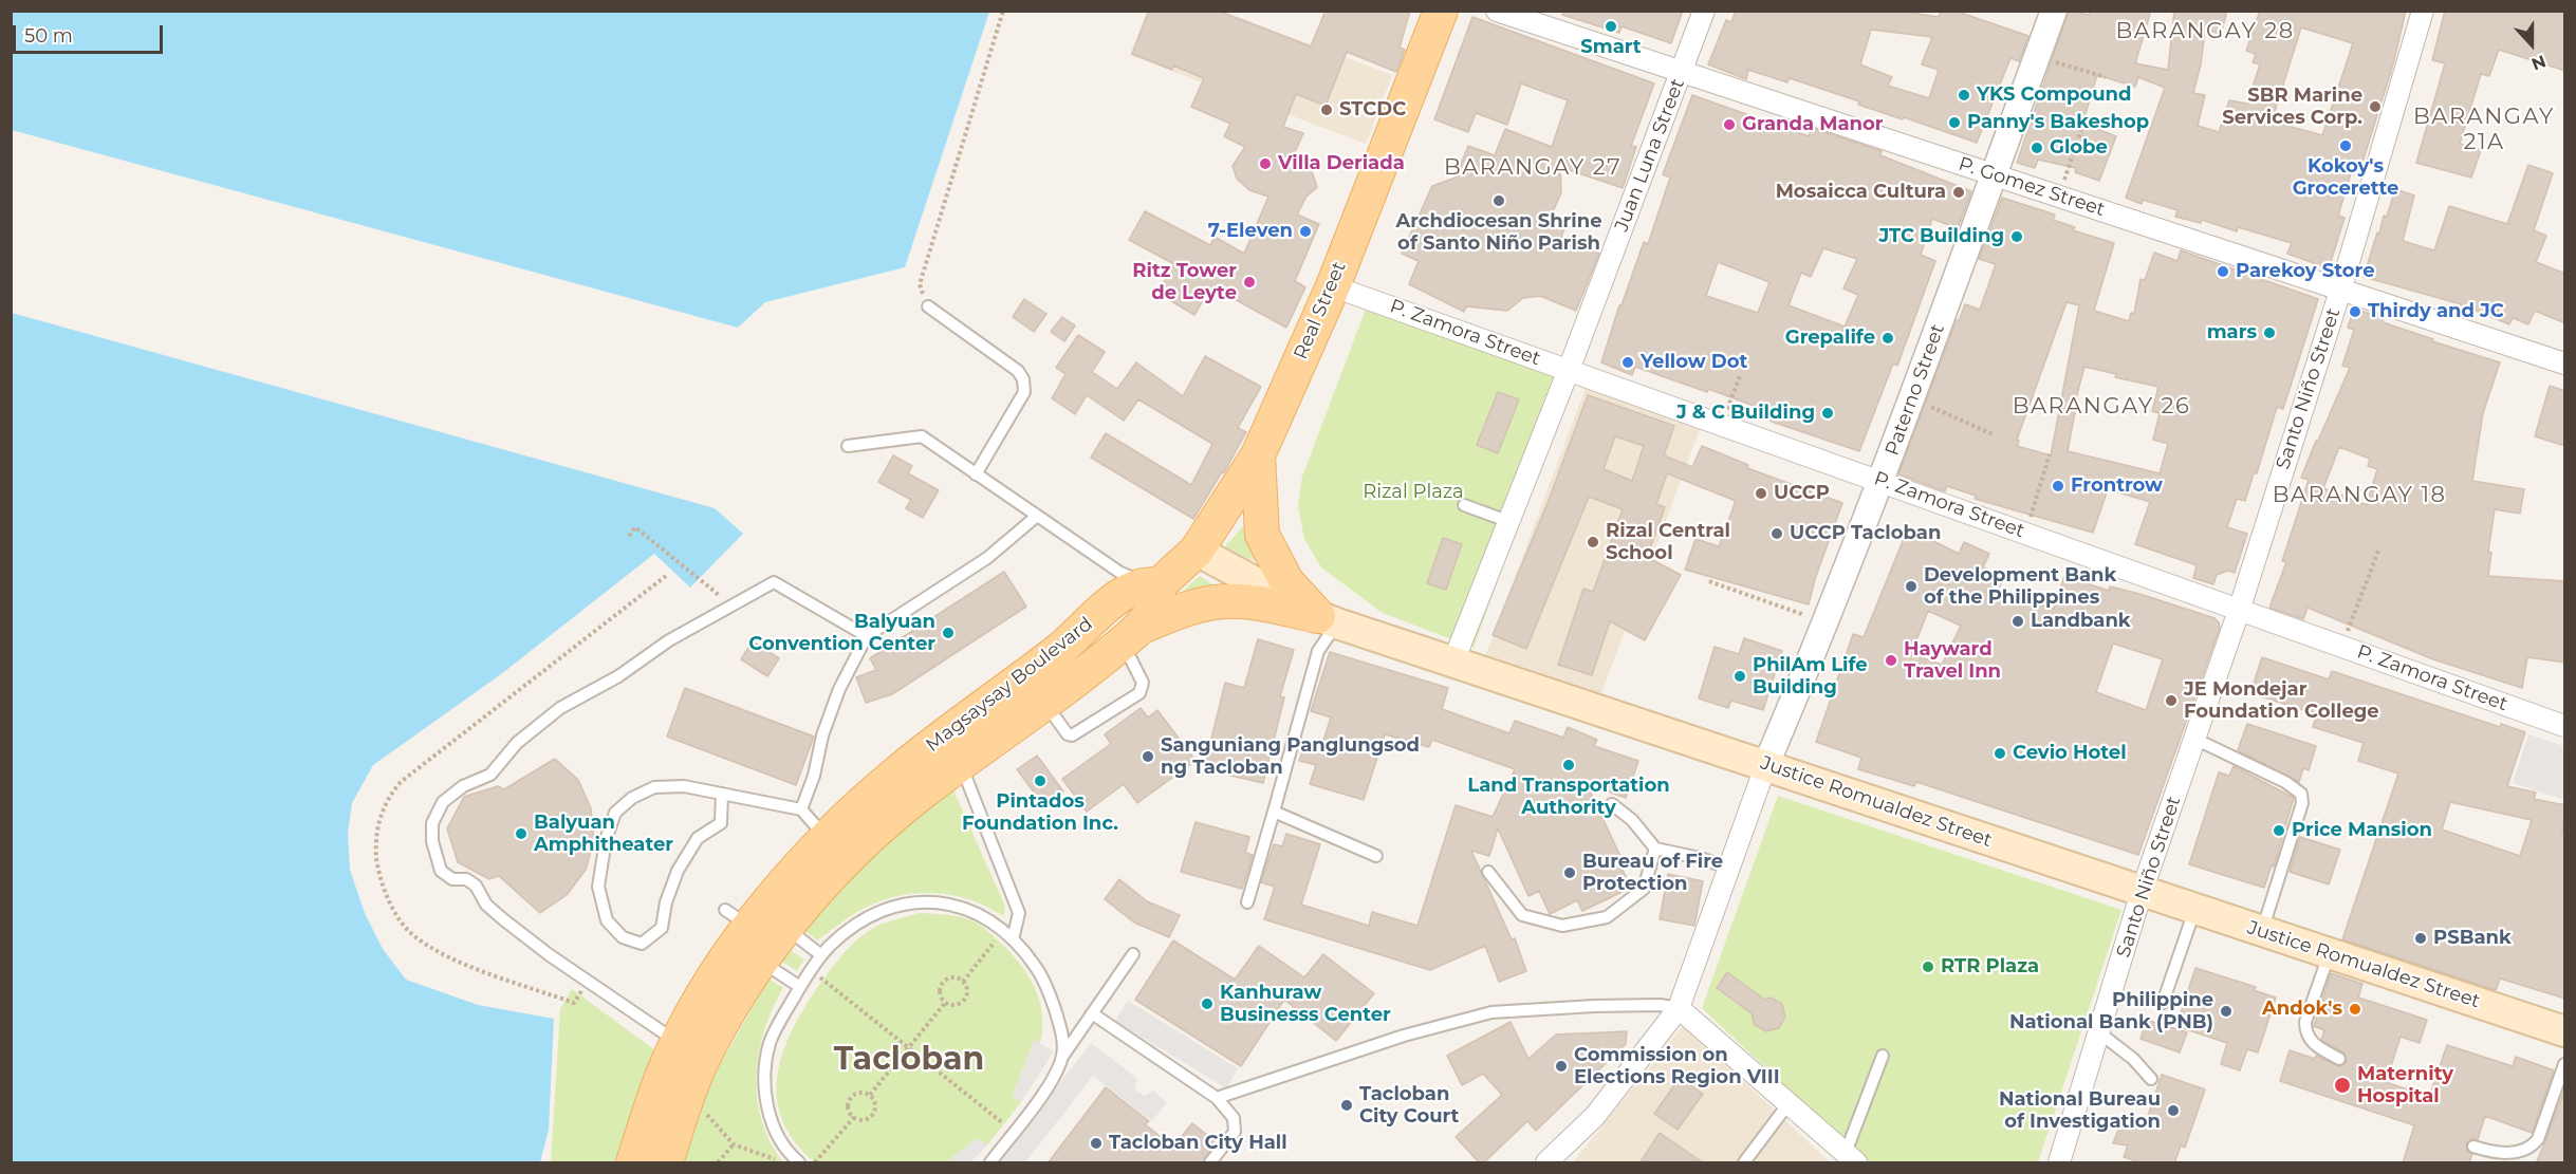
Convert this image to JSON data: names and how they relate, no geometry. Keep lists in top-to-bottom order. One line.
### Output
{"streets":{"main road":["Real Street","Magsaysay Boulevard","Justice Romualdez Street"],"street":["Juan Luna Street","P. Gomez Street","P. Zamora Street","Santo Niño Street","Paterno Street"]},"crossings":[["Juan Luna Street","P. Gomez Street"],["Juan Luna Street","P. Zamora Street"],["Juan Luna Street","Justice Romualdez Street"],["P. Gomez Street","Santo Niño Street"],["P. Gomez Street","Paterno Street"],["Real Street","P. Zamora Street"],["Real Street","Magsaysay Boulevard"],["Real Street","Justice Romualdez Street"],["P. Zamora Street","Santo Niño Street"],["P. Zamora Street","Paterno Street"],["Santo Niño Street","Justice Romualdez Street"],["Paterno Street","Justice Romualdez Street"]],"districts":["BARANGAY 28","BARANGAY 21A","BARANGAY 27","BARANGAY 26","BARANGAY 18","Tacloban"],"parks":["Rizal Plaza"],"places":["Smart","YKS Compound","SBR Marine Services Corp.","STCDC","Panny's Bakeshop","Granda Manor","Kokoy's Grocerette","Globe","Villa Deriada","Mosaicca Cultura","Archdiocesan Shrine of Santo Niño Parish","7-Eleven","JTC Building","Parekoy Store","Ritz Tower de Leyte","Thirdy and JC","mars","Grepalife","Yellow Dot","J & C Building","Frontrow","UCCP","UCCP Tacloban","Rizal Central School","Development Bank of the Philippines","Landbank","Balyuan Convention Center","Hayward Travel Inn","PhilAm Life Building","JE Mondejar Foundation College","Cevio Hotel","Sanguniang Panglungsod ng Tacloban","Land Transportation Authority","Pintados Foundation Inc.","Price Mansion","Balyuan Amphitheater","Bureau of Fire Protection","PSBank","RTR Plaza","Kanhuraw Businesss Center","Andok's","Philippine National Bank (PNB)","Commission on Elections Region VIII","Maternity Hospital","Tacloban City Court","National Bureau of Investigation","Tacloban City Hall"],"scale_bar":"50 m","north":"bottom"}
